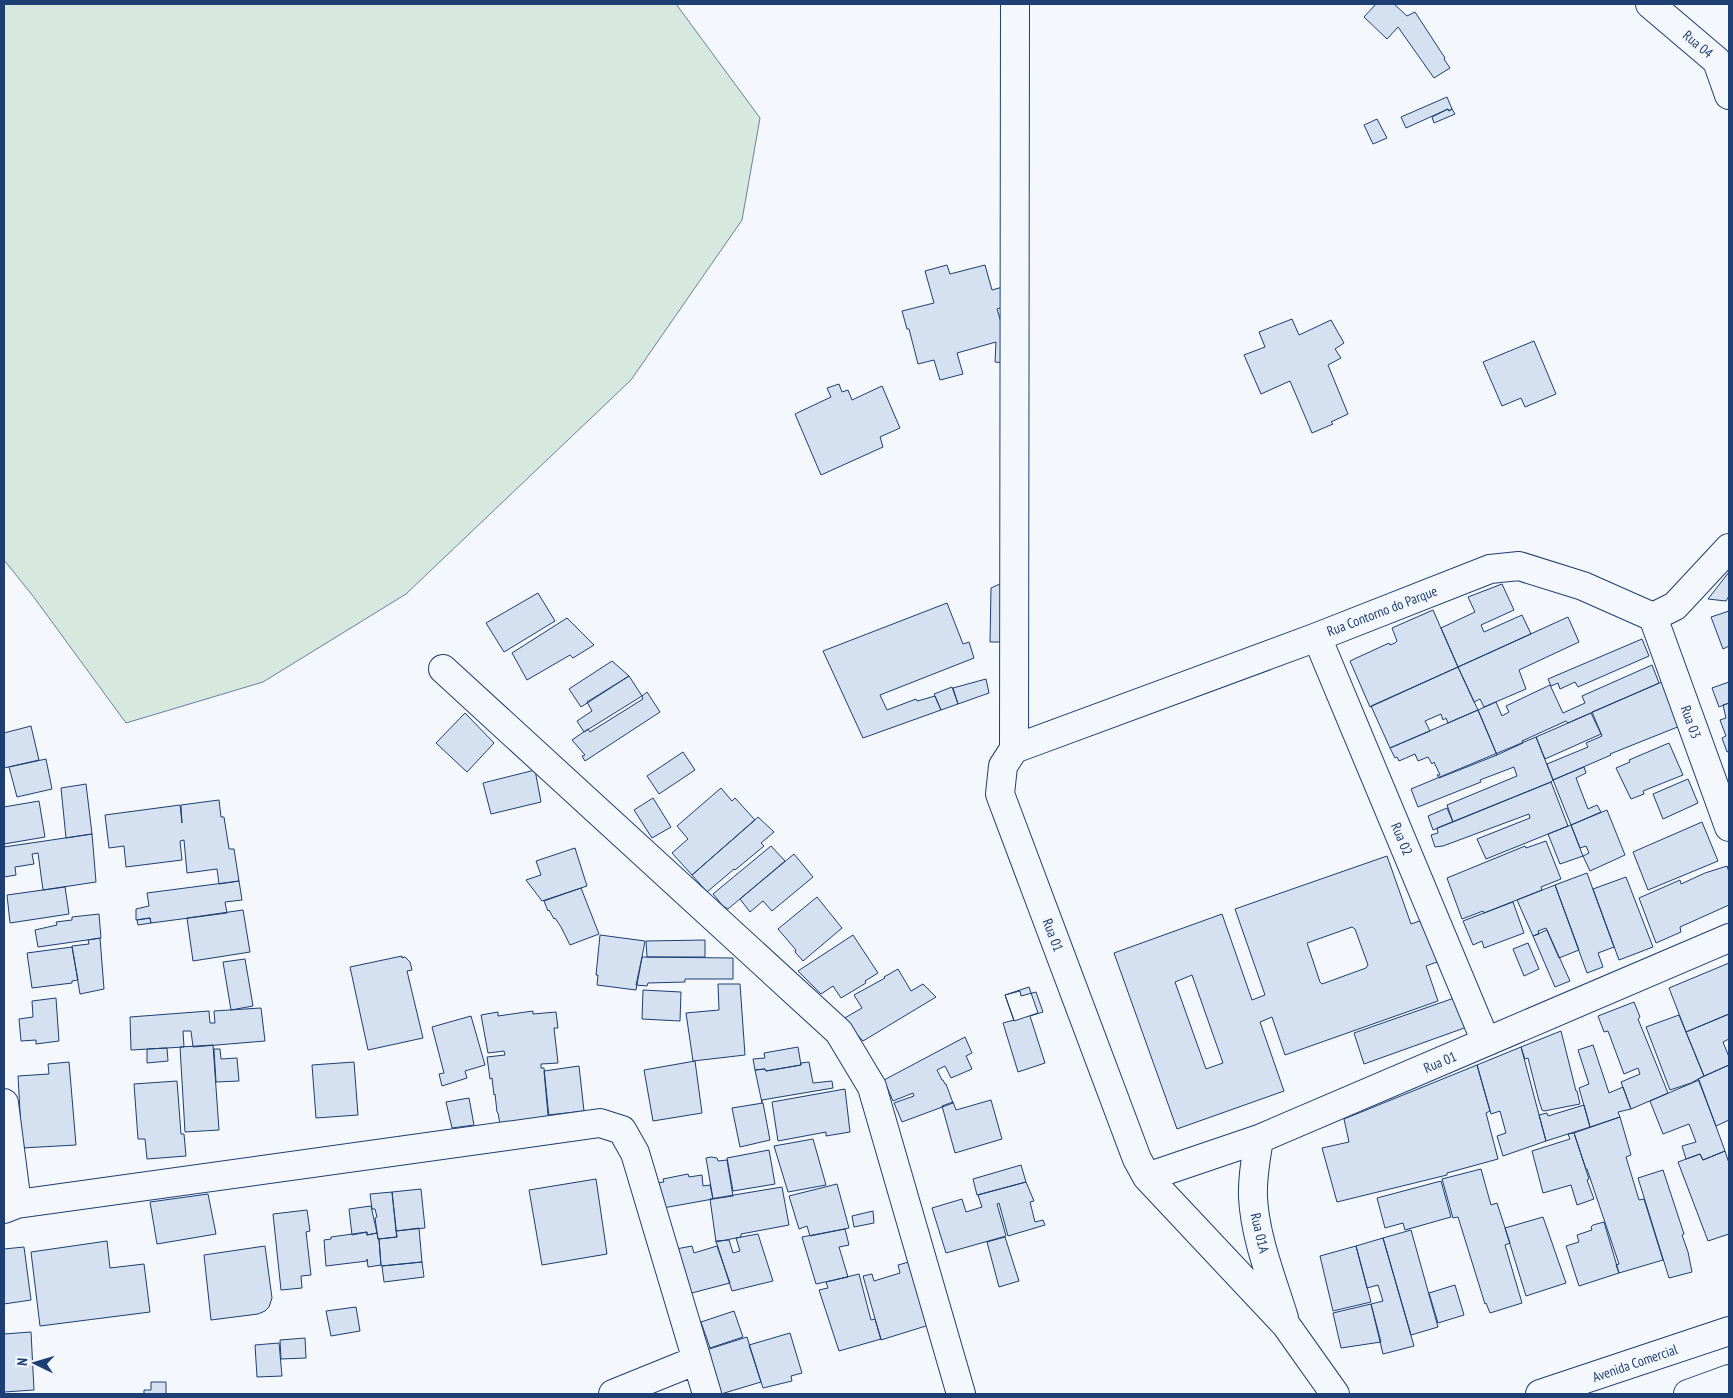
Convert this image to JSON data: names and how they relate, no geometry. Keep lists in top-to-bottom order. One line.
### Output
{"streets":{"street":["Rua 04","Rua Contorno do Parque","Rua 03","Rua 02","Rua 01","Rua 01A","Avenida Comercial"]},"crossings":[["Rua Contorno do Parque","Rua 03"],["Rua Contorno do Parque","Rua 02"],["Rua Contorno do Parque","Rua 01"],["Rua 02","Rua 01"],["Rua 01","Rua 01A"]],"north":"left"}
